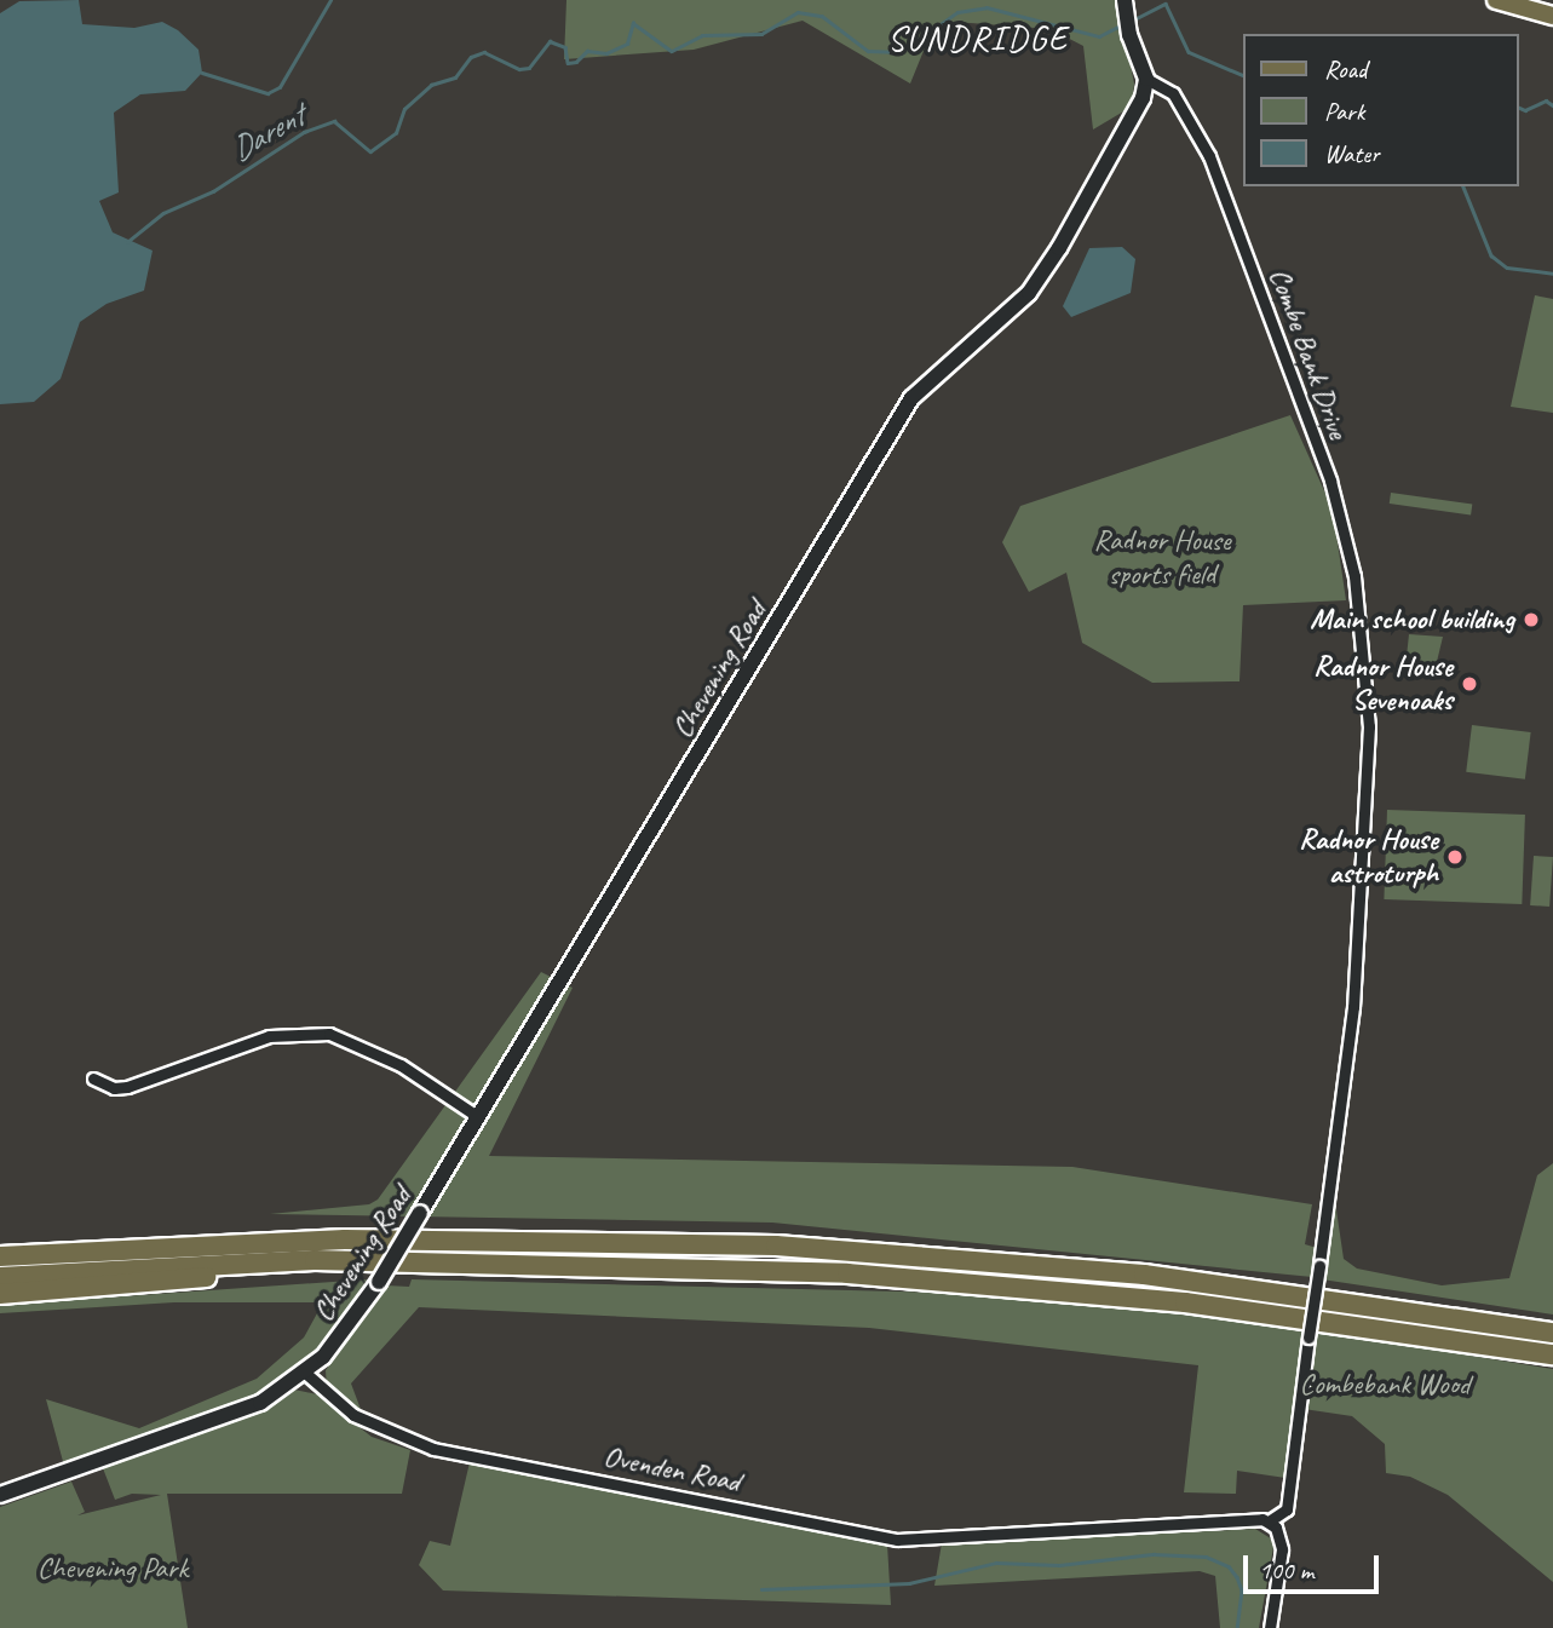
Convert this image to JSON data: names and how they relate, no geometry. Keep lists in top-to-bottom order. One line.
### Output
{"streets":{"main road":["Chevening Road"],"street":["Combe Bank Drive","Ovenden Road"]},"crossings":[["Combe Bank Drive","Chevening Road"],["Chevening Road","Ovenden Road"]],"districts":["SUNDRIDGE"],"water":["Darent"],"parks":["Radnor House sports field","Combebank Wood","Chevening Park"],"places":["Main school building","Radnor House Sevenoaks","Radnor House astroturph"],"legend":["Road","Park","Water"],"scale_bar":"100 m"}
